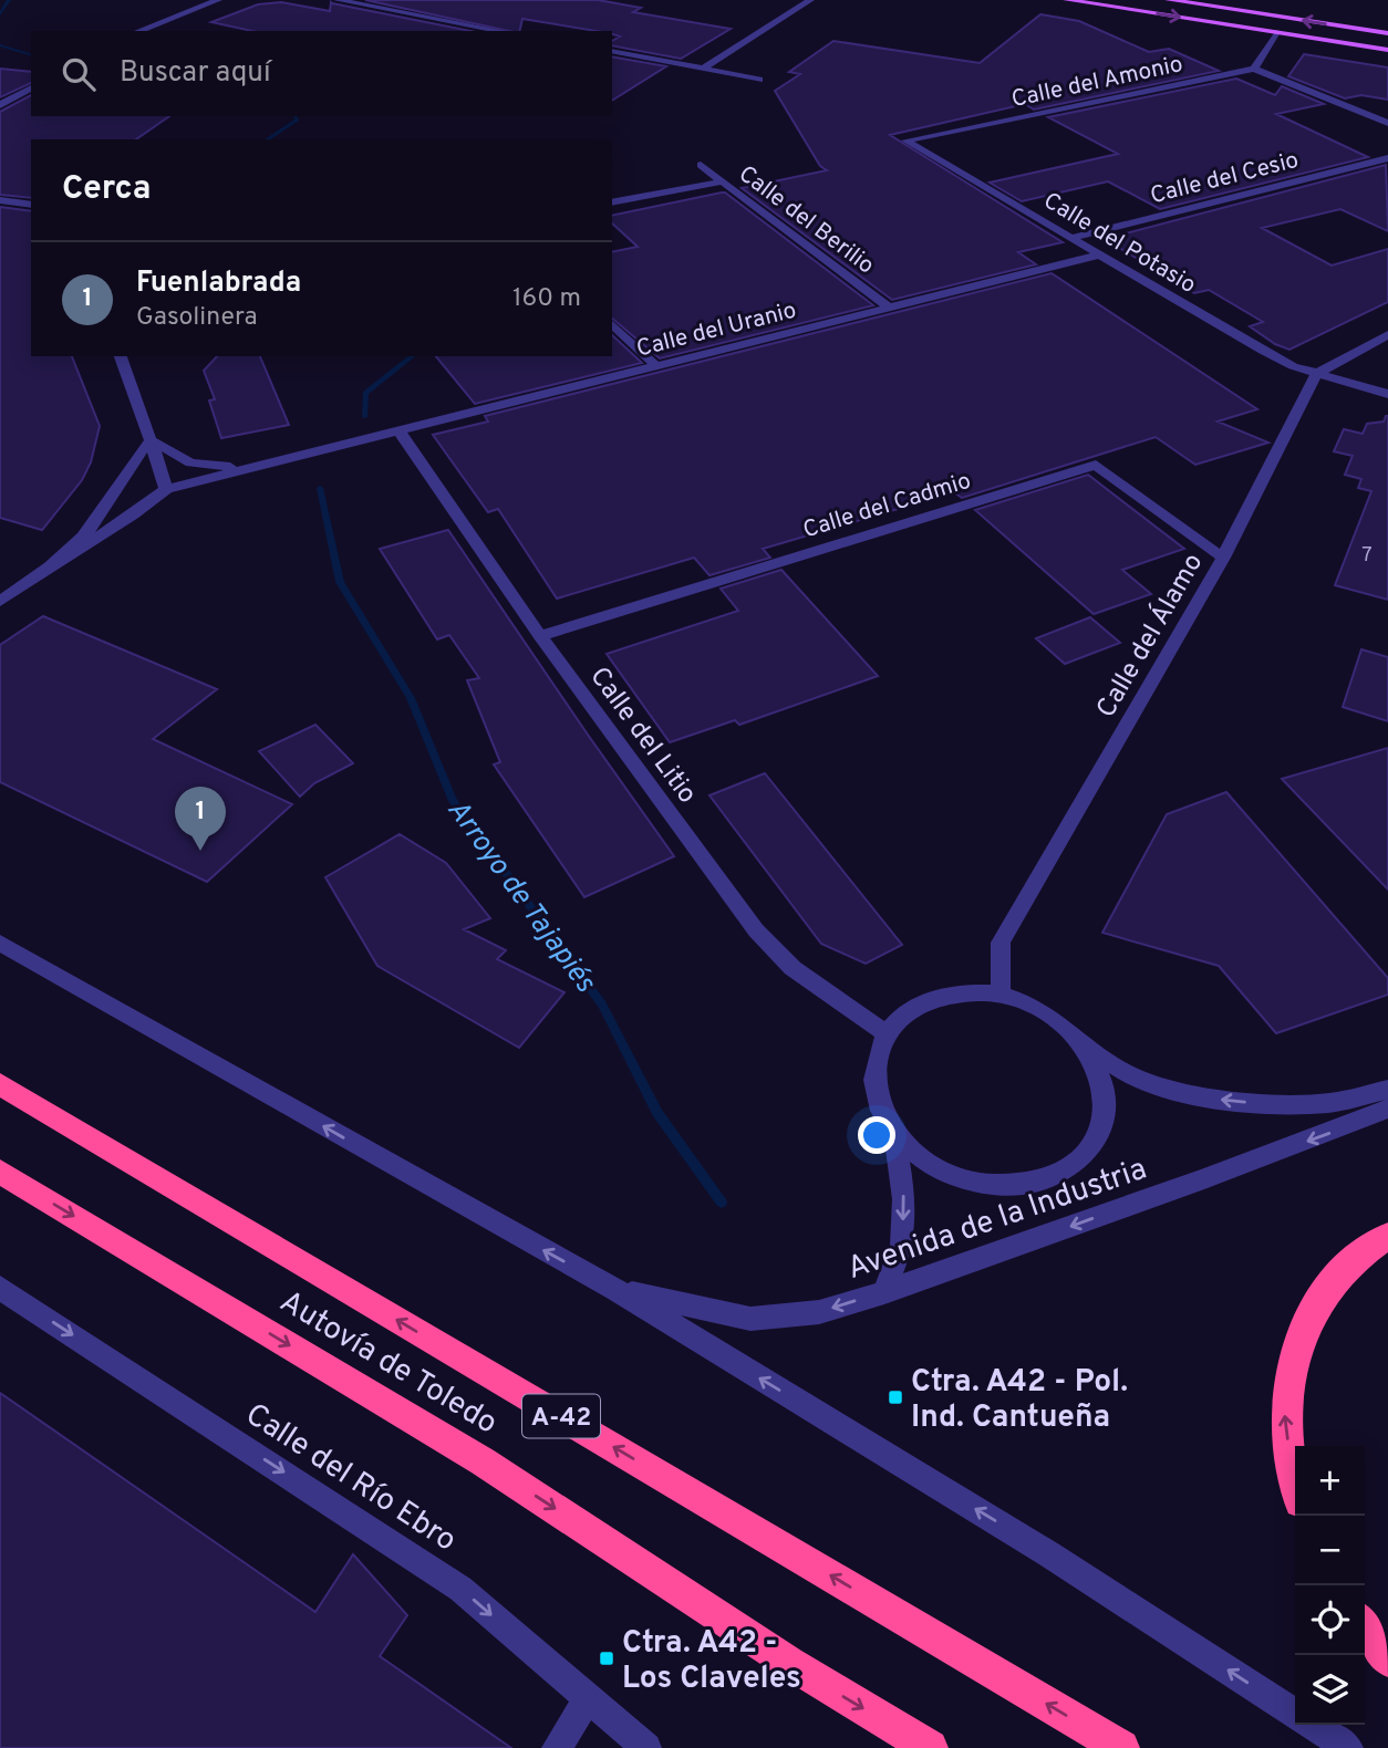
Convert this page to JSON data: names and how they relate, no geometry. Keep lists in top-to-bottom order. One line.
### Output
{"streets":{"highway":["Autovía de Toledo","A-42"],"street":["Calle del Amonio","Calle del Cesio","Calle del Berilio","Calle del Potasio","Calle del Uranio","Calle del Cadmio","Calle del Álamo","Calle del Litio","Avenida de la Industria","Calle del Río Ebro"]},"crossings":[["Calle del Amonio","Calle del Potasio"],["Calle del Cesio","Calle del Potasio"],["Calle del Berilio","Calle del Uranio"],["Calle del Potasio","Calle del Uranio"],["Calle del Potasio","Calle del Álamo"],["Calle del Uranio","Calle del Litio"],["Calle del Cadmio","Calle del Álamo"],["Calle del Cadmio","Calle del Litio"],["Calle del Álamo","Calle del Litio"]],"one_way":["Avenida de la Industria","Calle del Río Ebro"],"water":["Arroyo de Tajapiés"],"places":{"transit":["Ctra. A42 - Pol. Ind. Cantueña","Ctra. A42 - Los Claveles"]},"house_numbers":["7"],"page":{"search":"Buscar aquí","heading":"Cerca","list":[{"mark":"1","name":"Fuenlabrada","note":"Gasolinera","value":"160 m"}],"pins":"1","map_buttons":["+","−"]}}
